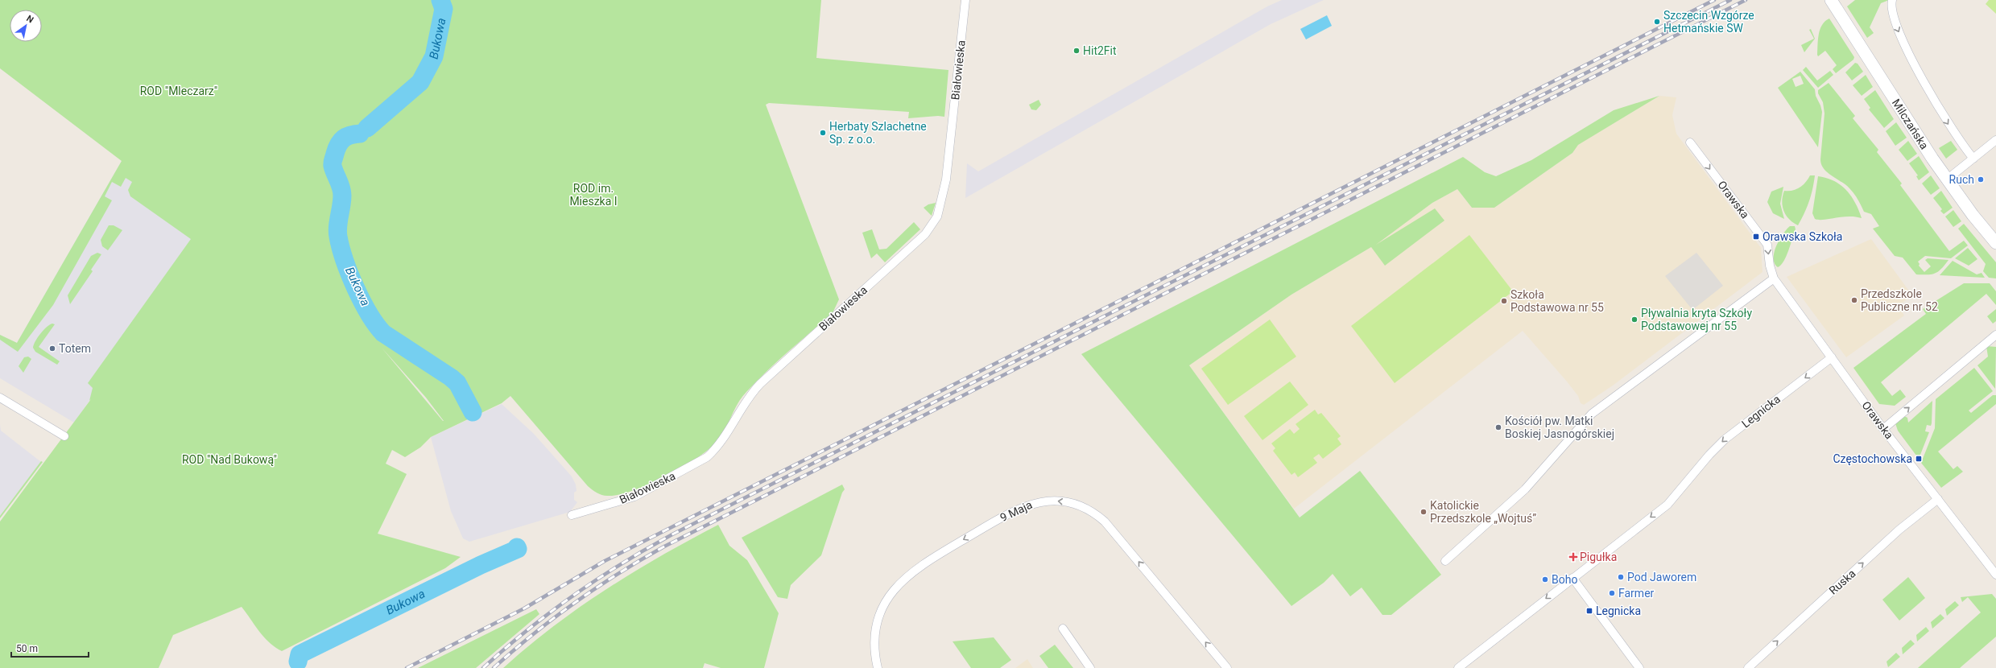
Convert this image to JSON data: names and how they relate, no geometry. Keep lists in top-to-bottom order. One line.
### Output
{"streets":{"street":["Białowieska","Milczańska","Orawska","Legnicka","9 Maja","Ruska"]},"crossings":[["Orawska","Legnicka"],["Orawska","Ruska"]],"one_way":["Legnicka","Ruska"],"water":["Bukowa"],"parks":["ROD \"Mleczarz\"","ROD im. Mieszka I","ROD \"Nad Bukową\""],"places":{"other":["Szczecin Wzgórze Hetmańskie SW","Hit2Fit","Herbaty Szlachetne Sp. z o.o.","Ruch","Przedszkole Publiczne nr 52","Szkoła Podstawowa nr 55","Pływalnia kryta Szkoły Podstawowej nr 55","Totem","Kościół pw. Matki Boskiej Jasnogórskiej","Katolickie Przedszkole „Wojtuś”","Pod Jaworem","Boho","Farmer"],"transit":["Orawska Szkoła","Częstochowska","Legnicka"],"health":["Pigułka"]},"scale_bar":"50 m","north":"top right"}
